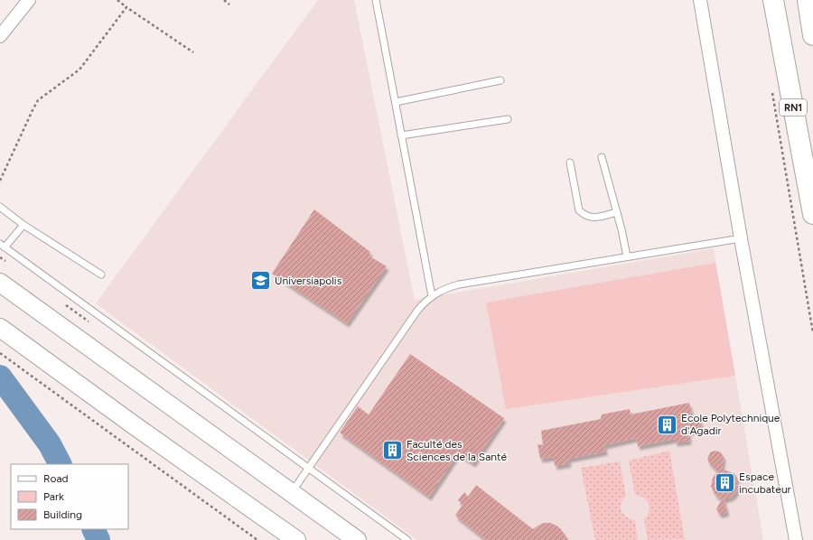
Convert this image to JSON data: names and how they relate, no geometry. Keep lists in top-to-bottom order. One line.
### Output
{"streets":{"highway":["RN1"]},"places":{"school or university":["Universiapolis"],"building":["Ecole Polytechnique d'Agadir","Faculté des Sciences de la Santé","Espace incubateur"]},"legend":["Road","Park","Building"]}
